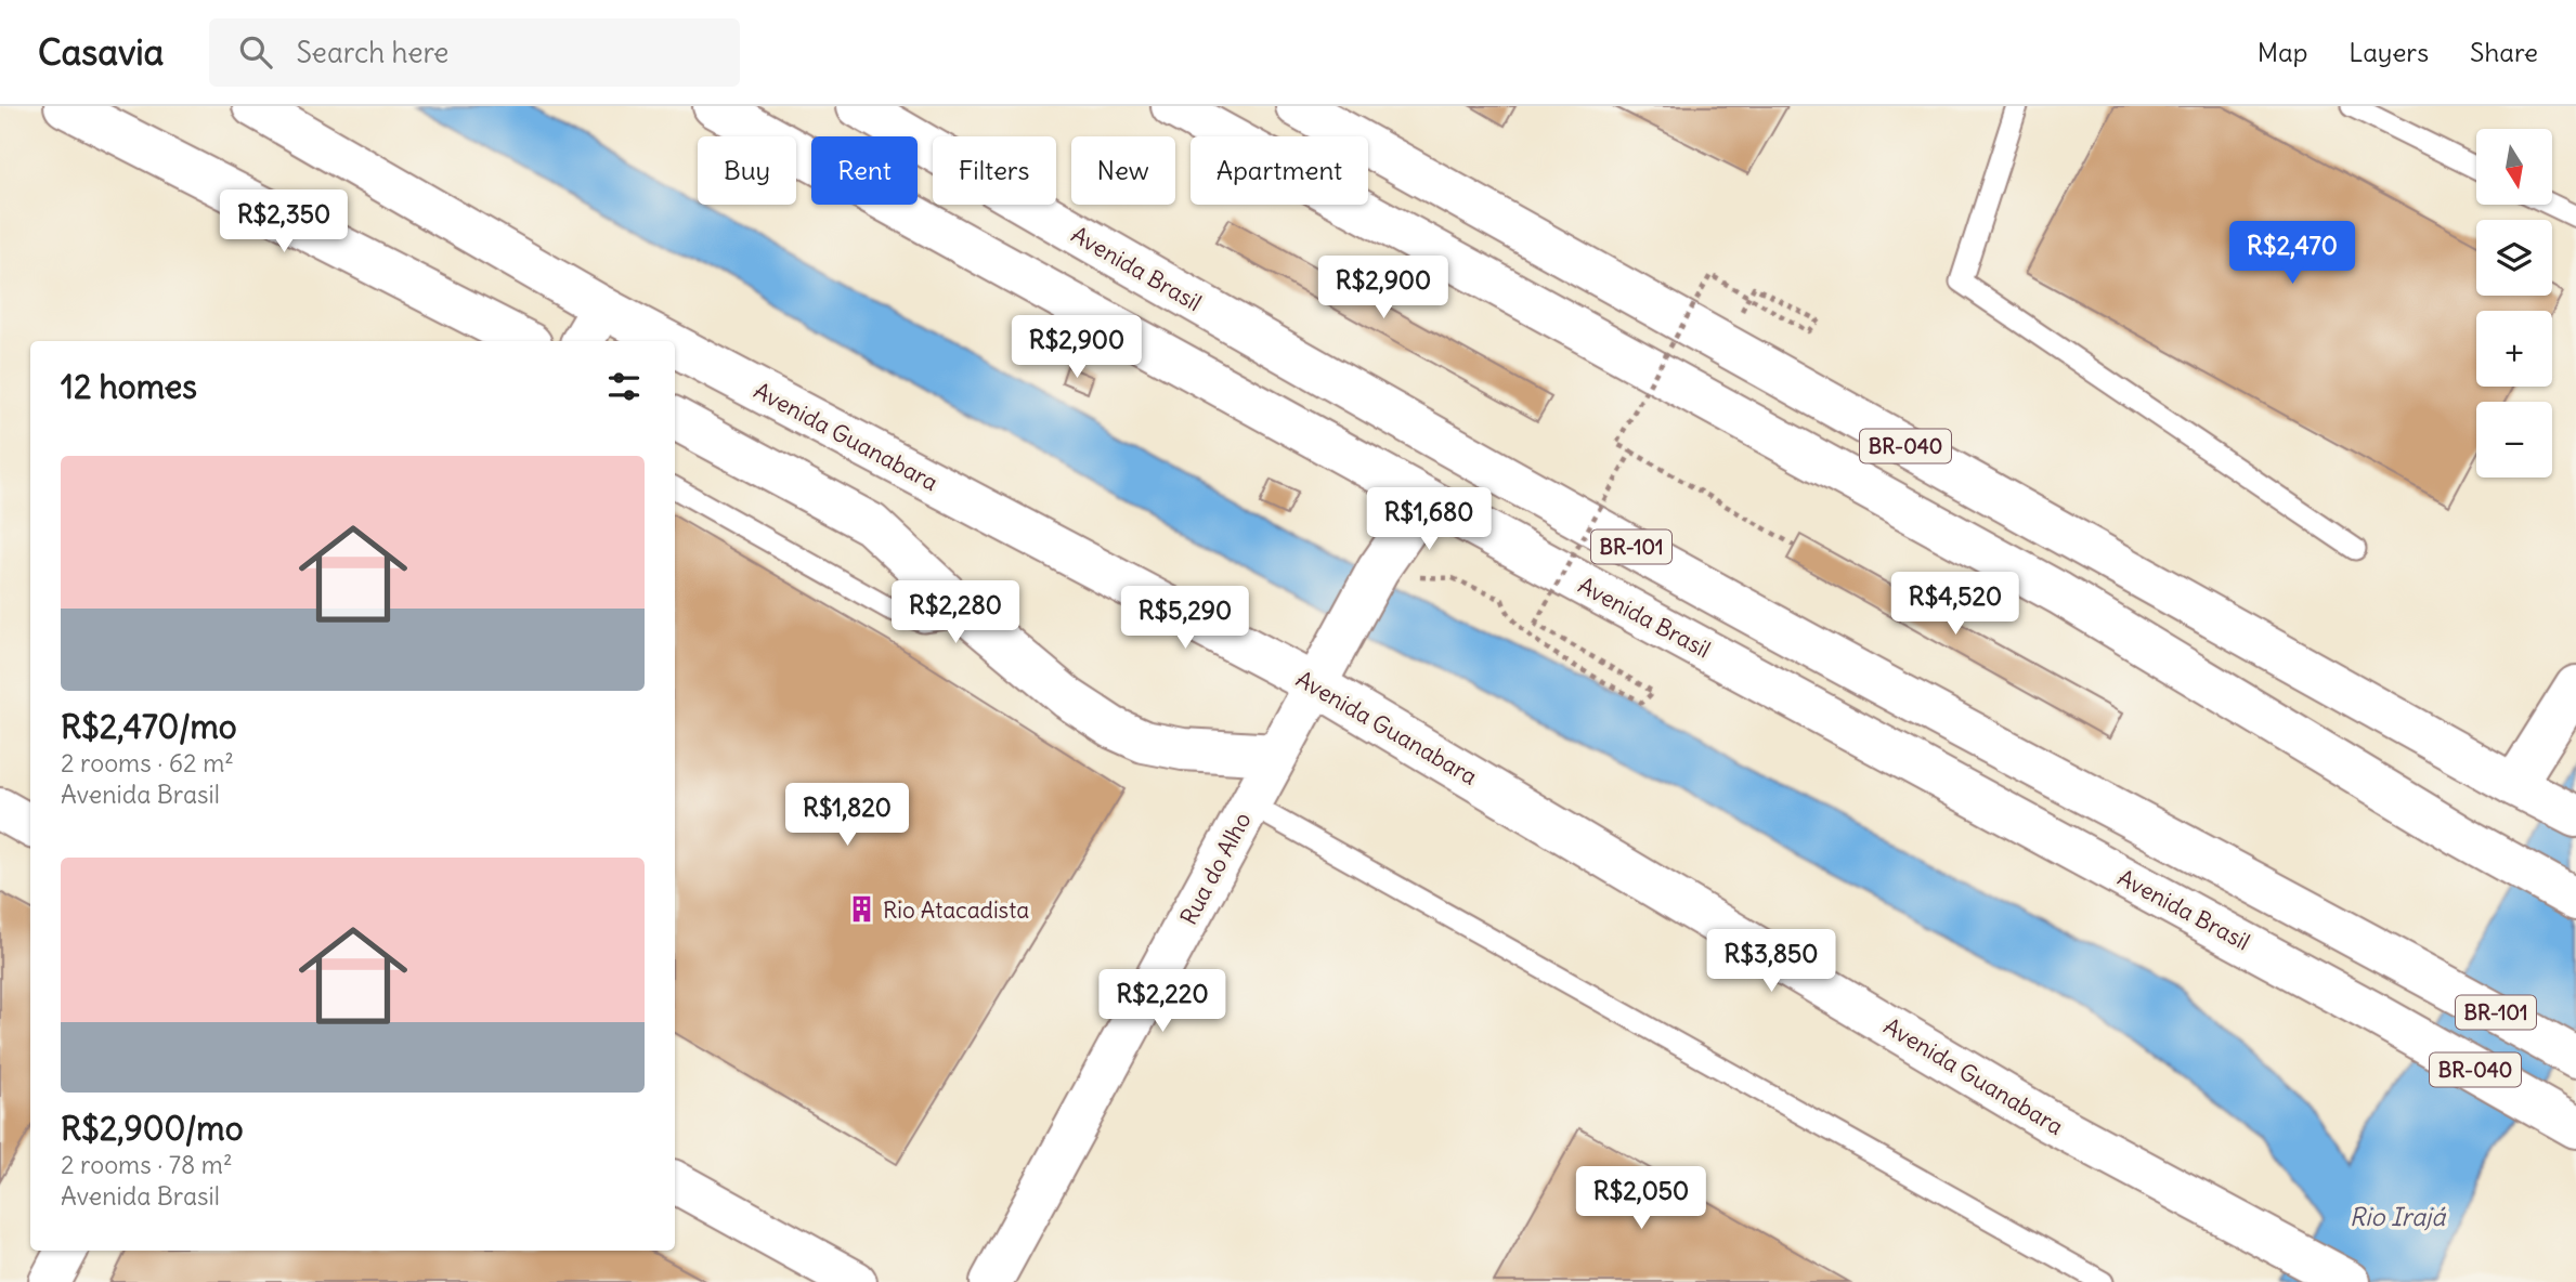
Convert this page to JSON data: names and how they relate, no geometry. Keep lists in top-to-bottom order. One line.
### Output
{"streets":{"main road":["Avenida Brasil","Avenida Guanabara","BR-040","BR-101","Rua do Alho"]},"crossings":[["Avenida Brasil","Rua do Alho"],["Avenida Guanabara","Rua do Alho"]],"water":["Rio Irajá"],"places":{"building":["Rio Atacadista"]},"north":"bottom","page":{"header":"Casavia","search":"Search here","nav":["Map","Layers","Share"],"map_buttons":["+","−"],"chip":["Buy","Rent","Filters","New","Apartment"],"price":["R$2,350","R$2,470","R$2,900","R$2,900","R$1,680","R$4,520","R$2,280","R$5,290","R$1,820","R$3,850","R$2,220","R$2,050"],"heading":"12 homes","list":[{"name":"R$2,470/mo","note":"2 rooms · 62 m² · Avenida Brasil"},{"name":"R$2,900/mo","note":"2 rooms · 78 m² · Avenida Brasil"}]}}
